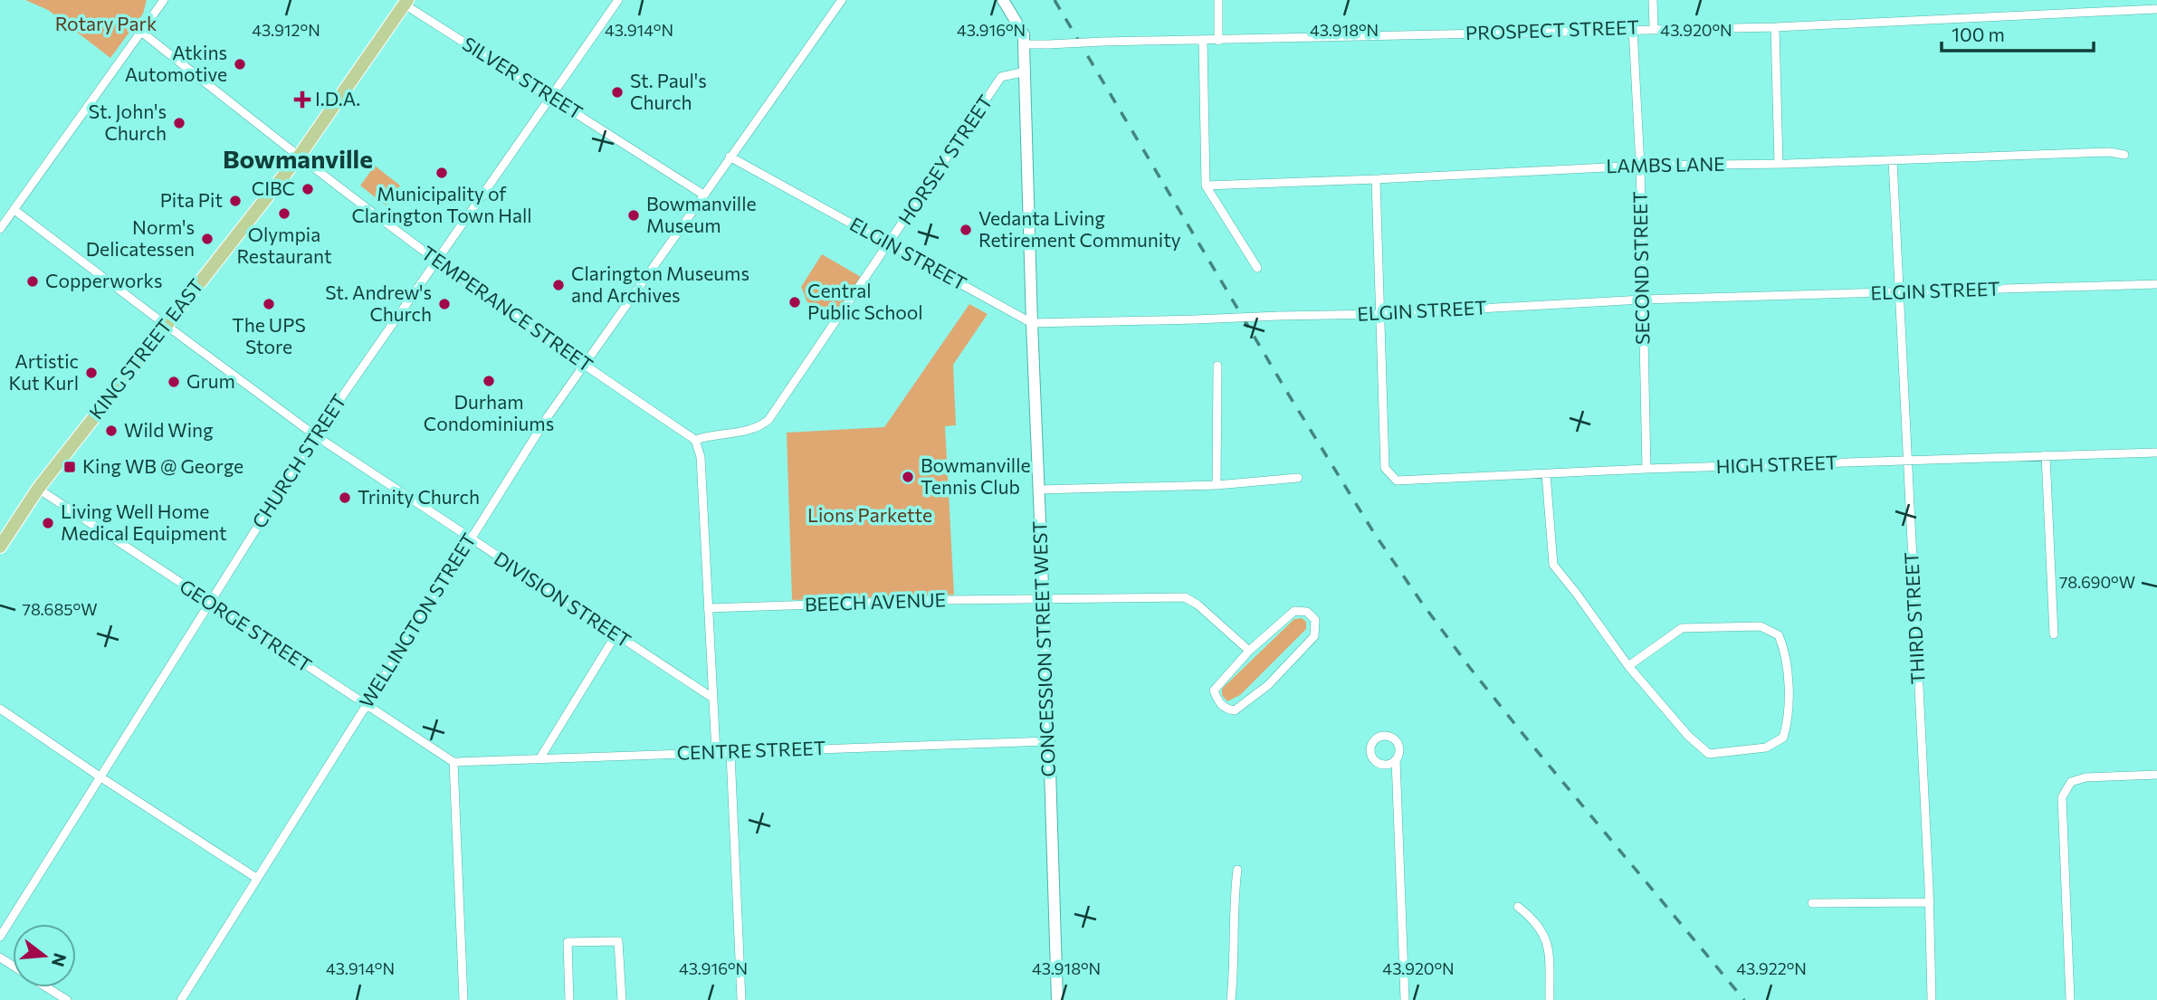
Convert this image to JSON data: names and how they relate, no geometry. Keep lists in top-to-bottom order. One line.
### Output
{"streets":{"main road":["KING STREET EAST"],"street":["PROSPECT STREET","SILVER STREET","HORSEY STREET","LAMBS LANE","ELGIN STREET","SECOND STREET","TEMPERANCE STREET","CHURCH STREET","HIGH STREET","DIVISION STREET","BEECH AVENUE","THIRD STREET","WELLINGTON STREET","GEORGE STREET","CONCESSION STREET WEST","CENTRE STREET"]},"crossings":[["PROSPECT STREET","SECOND STREET"],["PROSPECT STREET","CONCESSION STREET WEST"],["SILVER STREET","KING STREET EAST"],["SILVER STREET","CHURCH STREET"],["SILVER STREET","WELLINGTON STREET"],["HORSEY STREET","ELGIN STREET"],["HORSEY STREET","TEMPERANCE STREET"],["HORSEY STREET","CONCESSION STREET WEST"],["LAMBS LANE","SECOND STREET"],["LAMBS LANE","THIRD STREET"],["ELGIN STREET","SECOND STREET"],["ELGIN STREET","HIGH STREET"],["ELGIN STREET","THIRD STREET"],["ELGIN STREET","WELLINGTON STREET"],["ELGIN STREET","CONCESSION STREET WEST"],["SECOND STREET","HIGH STREET"],["TEMPERANCE STREET","KING STREET EAST"],["TEMPERANCE STREET","CHURCH STREET"],["TEMPERANCE STREET","WELLINGTON STREET"],["KING STREET EAST","DIVISION STREET"],["KING STREET EAST","GEORGE STREET"],["CHURCH STREET","DIVISION STREET"],["CHURCH STREET","GEORGE STREET"],["HIGH STREET","THIRD STREET"],["DIVISION STREET","WELLINGTON STREET"],["BEECH AVENUE","CONCESSION STREET WEST"],["WELLINGTON STREET","GEORGE STREET"],["GEORGE STREET","CENTRE STREET"],["CONCESSION STREET WEST","CENTRE STREET"]],"districts":["Bowmanville"],"parks":["Rotary Park","Lions Parkette"],"places":{"other":["Atkins Automotive","St. Paul's Church","St. John's Church","Municipality of Clarington Town Hall","CIBC","Pita Pit","Olympia Restaurant","Bowmanville Museum","Vedanta Living Retirement Community","Norm's Delicatessen","Copperworks","Clarington Museums and Archives","Central Public School","The UPS Store","St. Andrew's Church","Artistic Kut Kurl","Durham Condominiums","Grum","Wild Wing","Bowmanville Tennis Club","Trinity Church","Living Well Home Medical Equipment"],"health":["I.D.A."],"transit":["King WB @ George"]},"scale_bar":"100 m","north":"right","coordinates":["43.912°N","43.914°N","43.916°N","43.918°N","43.920°N","78.690°W","78.685°W","43.922°N"]}
